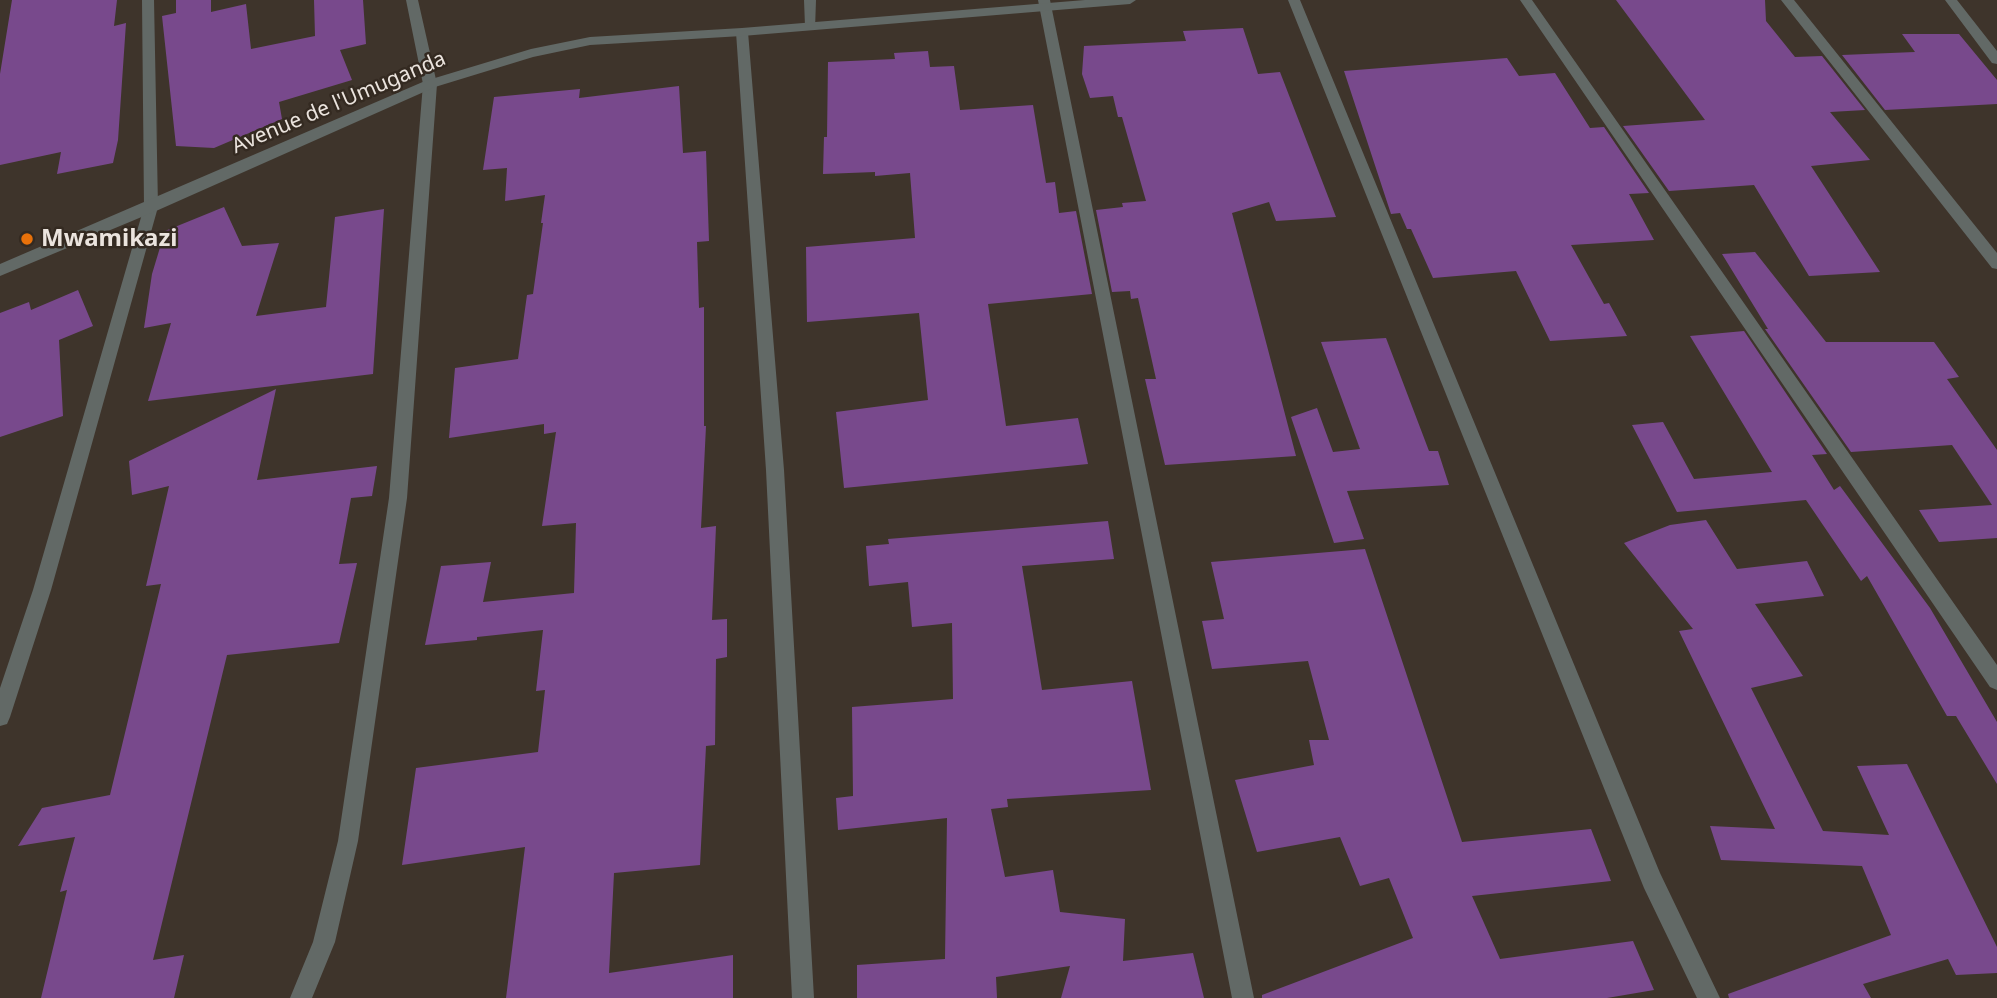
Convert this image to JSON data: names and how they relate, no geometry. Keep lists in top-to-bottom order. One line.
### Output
{"streets":{"street":["Avenue de l'Umuganda"]},"places":["Mwamikazi"]}
